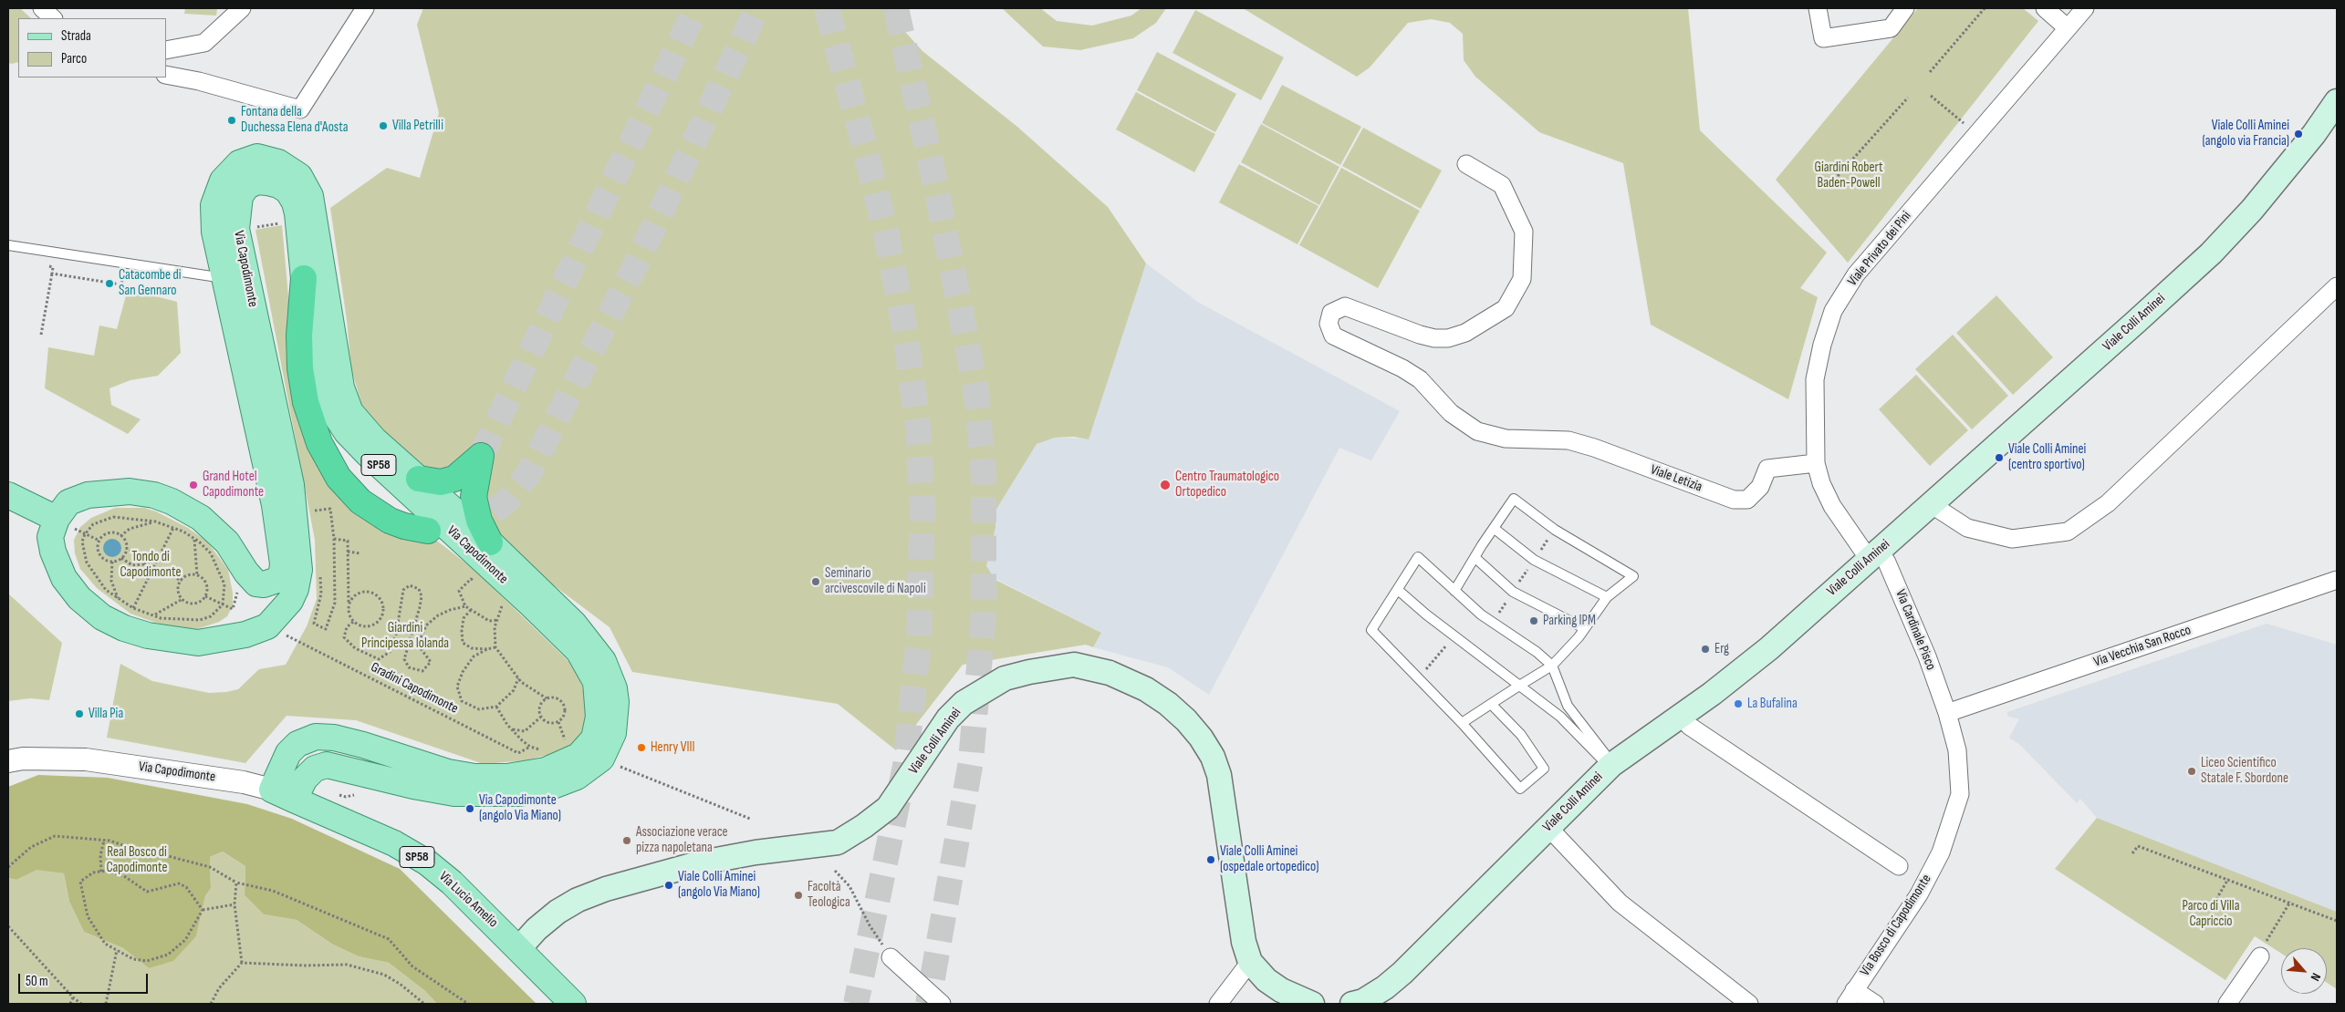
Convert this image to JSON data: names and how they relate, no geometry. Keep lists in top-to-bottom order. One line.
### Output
{"streets":{"main road":["Via Capodimonte","Viale Colli Aminei","SP58","Via Lucio Amelio"],"street":["Viale Privato dei Pini","Viale Letizia","Via Cardinale Pisco","Via Vecchia San Rocco","Via Bosco di Capodimonte"],"path":["Gradini Capodimonte"]},"crossings":[["Viale Privato dei Pini","Viale Colli Aminei"],["Viale Privato dei Pini","Viale Letizia"],["Viale Privato dei Pini","Via Cardinale Pisco"],["Via Capodimonte","SP58"],["Via Capodimonte","Via Lucio Amelio"],["Viale Colli Aminei","Via Cardinale Pisco"],["Viale Colli Aminei","Via Lucio Amelio"],["Via Cardinale Pisco","Via Vecchia San Rocco"],["Via Cardinale Pisco","Via Bosco di Capodimonte"],["Via Vecchia San Rocco","Via Bosco di Capodimonte"]],"parks":["Giardini Robert Baden-Powell","Tondo di Capodimonte","Giardini Principessa Iolanda","Real Bosco di Capodimonte","Parco di Villa Capriccio"],"places":["Fontana della Duchessa Elena d'Aosta","Villa Petrilli","Viale Colli Aminei (angolo via Francia)","Catacombe di San Gennaro","Viale Colli Aminei (centro sportivo)","Grand Hotel Capodimonte","Centro Traumatologico Ortopedico","Seminario arcivescovile di Napoli","Parking IPM","Erg","La Bufalina","Villa Pia","Henry VIII","Liceo Scientifico Statale F. Sbordone","Via Capodimonte (angolo Via Miano)","Associazione verace pizza napoletana","Viale Colli Aminei (ospedale ortopedico)","Viale Colli Aminei (angolo Via Miano)","Facoltà Teologica"],"legend":["Strada","Parco"],"scale_bar":"50 m","north":"bottom right"}
